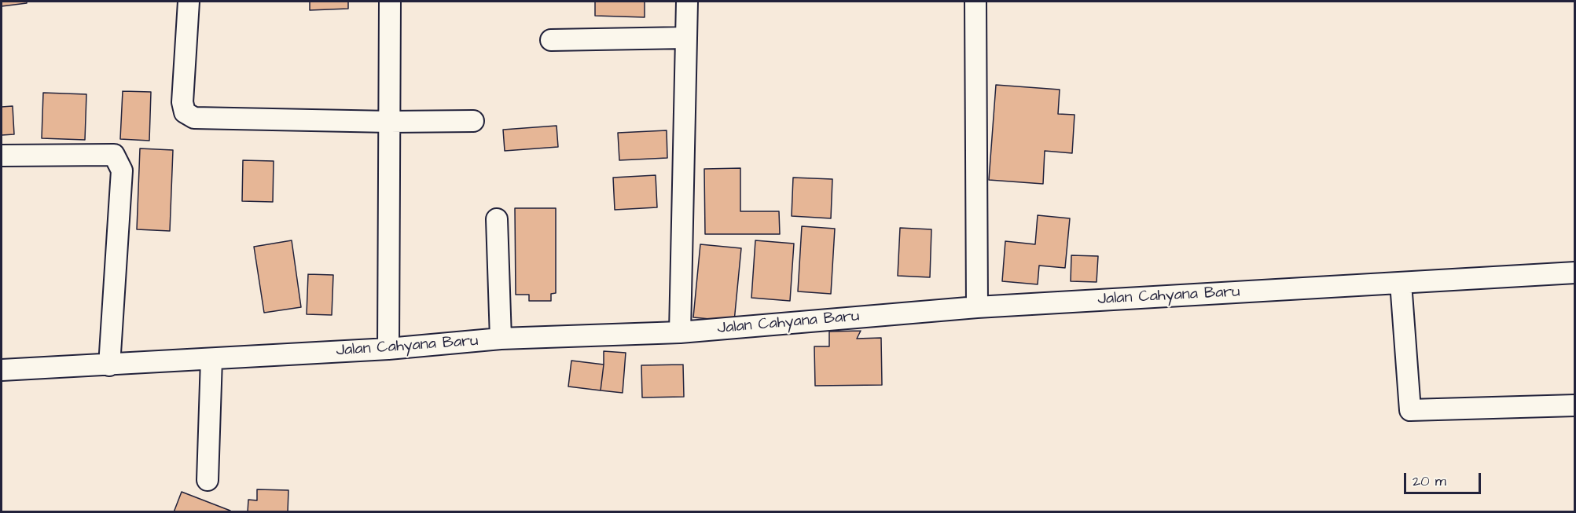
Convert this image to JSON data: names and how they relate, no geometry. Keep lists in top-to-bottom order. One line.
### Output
{"streets":{"street":["Jalan Cahyana Baru"]},"scale_bar":"20 m"}
